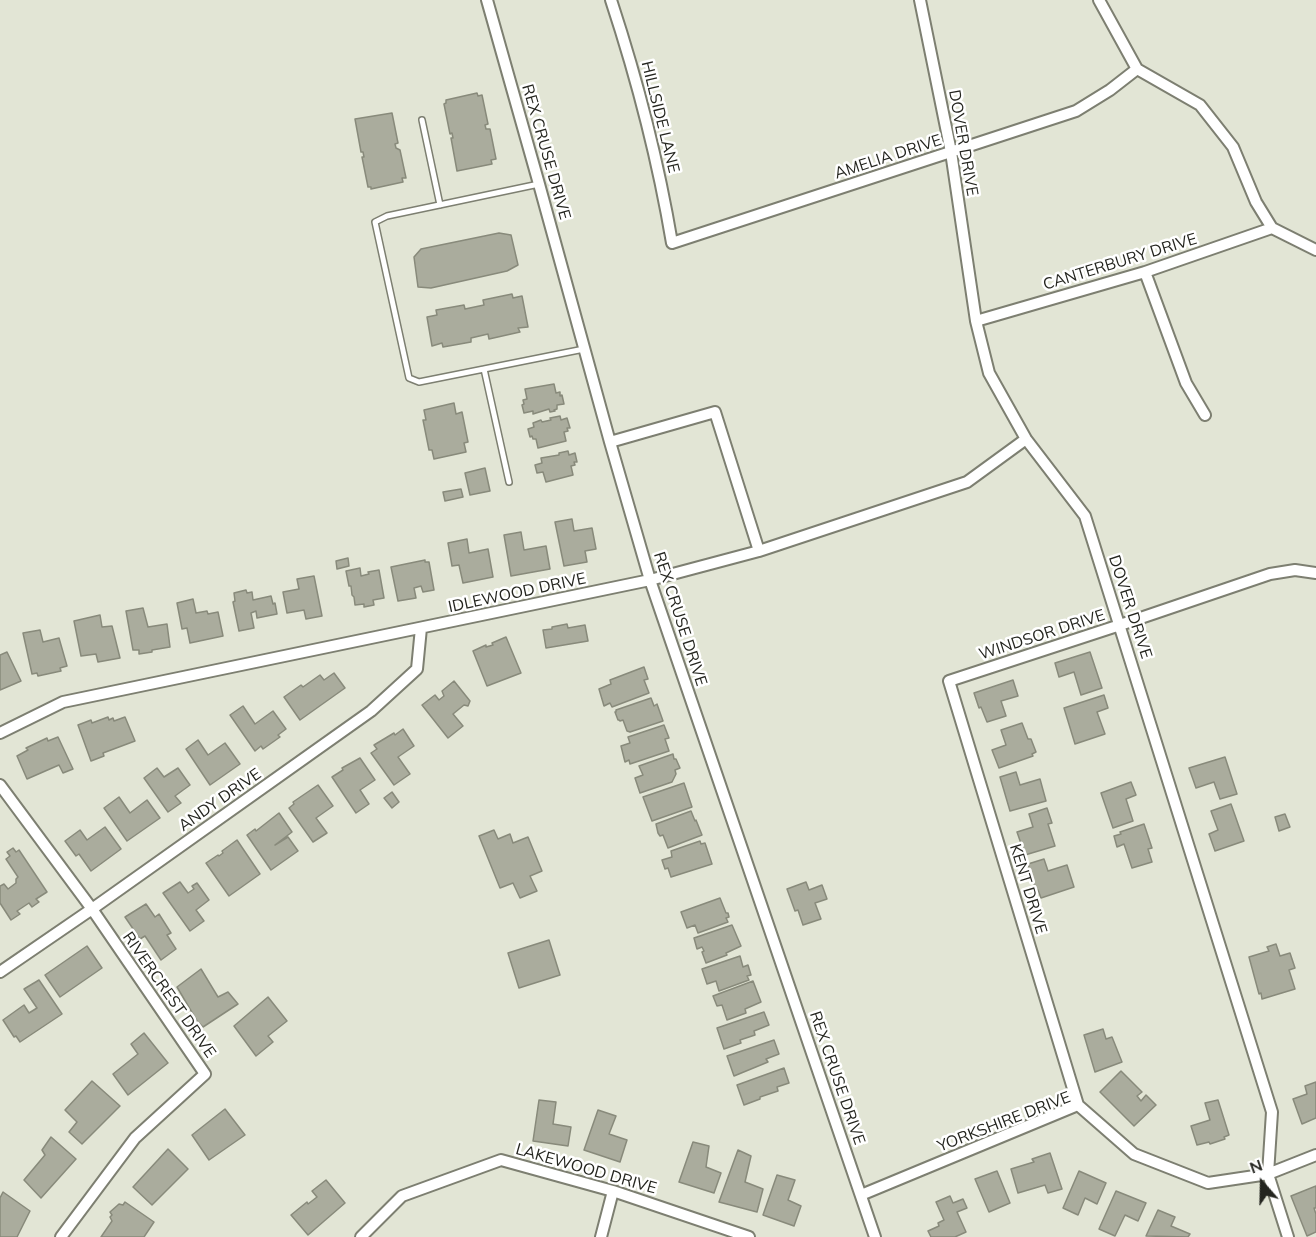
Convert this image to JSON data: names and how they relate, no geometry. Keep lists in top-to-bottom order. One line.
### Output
{"streets":{"street":["HILLSIDE LANE","DOVER DRIVE","REX CRUSE DRIVE","AMELIA DRIVE","CANTERBURY DRIVE","IDLEWOOD DRIVE","WINDSOR DRIVE","ANDY DRIVE","KENT DRIVE","RIVERCREST DRIVE","YORKSHIRE DRIVE","LAKEWOOD DRIVE"]},"crossings":[["HILLSIDE LANE","AMELIA DRIVE"],["DOVER DRIVE","AMELIA DRIVE"],["DOVER DRIVE","CANTERBURY DRIVE"],["DOVER DRIVE","IDLEWOOD DRIVE"],["DOVER DRIVE","WINDSOR DRIVE"],["DOVER DRIVE","YORKSHIRE DRIVE"],["REX CRUSE DRIVE","IDLEWOOD DRIVE"],["REX CRUSE DRIVE","YORKSHIRE DRIVE"],["IDLEWOOD DRIVE","ANDY DRIVE"],["WINDSOR DRIVE","KENT DRIVE"],["ANDY DRIVE","RIVERCREST DRIVE"],["KENT DRIVE","YORKSHIRE DRIVE"]],"north":"top"}
